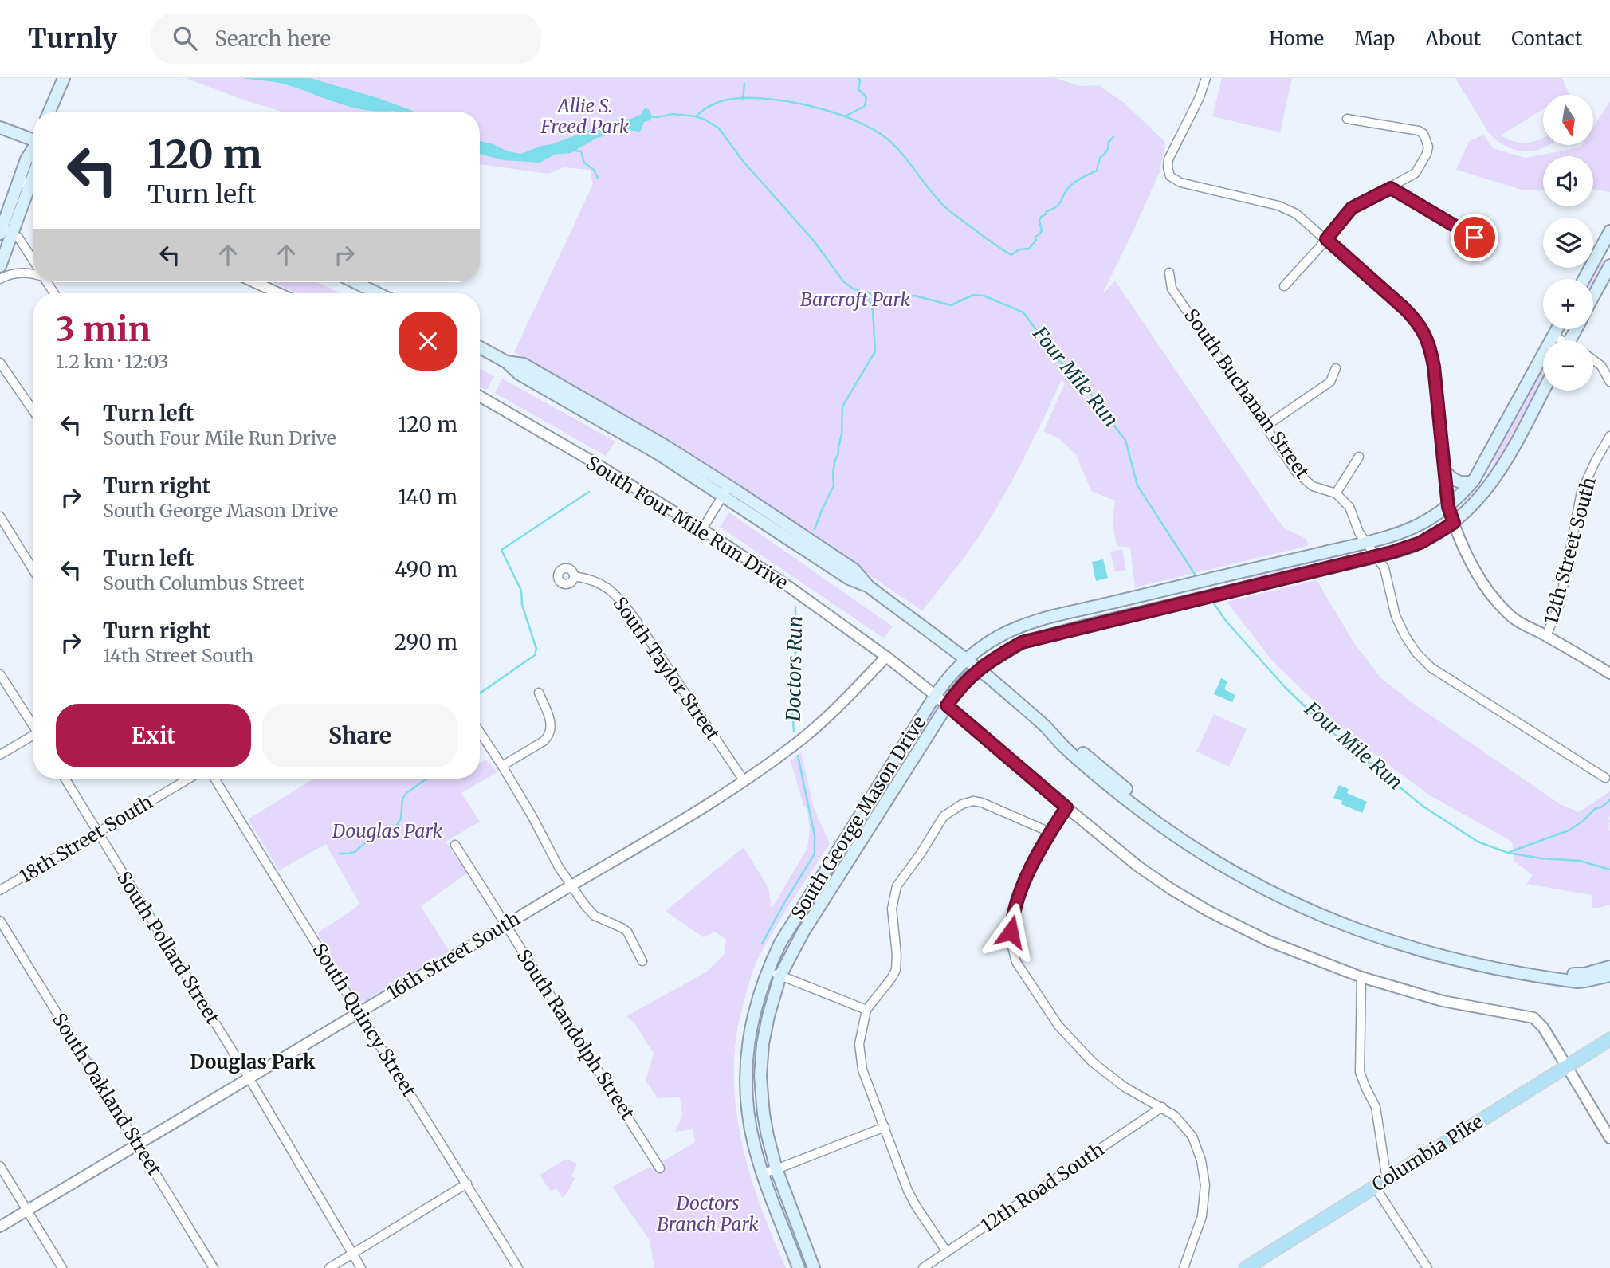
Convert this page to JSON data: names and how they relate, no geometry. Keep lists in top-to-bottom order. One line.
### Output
{"streets":{"main road":["South George Mason Drive","Columbia Pike"],"street":["South Buchanan Street","South Four Mile Run Drive","12th Street South","South Taylor Street","18th Street South","South Pollard Street","16th Street South","South Quincy Street","South Randolph Street","South Oakland Street","12th Road South"]},"crossings":[["South Four Mile Run Drive","South George Mason Drive"],["South Four Mile Run Drive","16th Street South"],["South Four Mile Run Drive","Columbia Pike"],["South Taylor Street","16th Street South"],["18th Street South","South Pollard Street"],["South Pollard Street","16th Street South"],["16th Street South","South Quincy Street"],["16th Street South","South Randolph Street"],["16th Street South","South Oakland Street"]],"districts":["Douglas Park"],"water":["Four Mile Run","Doctors Run"],"parks":["Allie S. Freed Park","Barcroft Park","Douglas Park","Doctors Branch Park"],"north":"bottom","page":{"header":"Turnly","search":"Search here","nav":["Home","Map","About","Contact"],"map_buttons":["+","−"],"turn":["120 m","Turn left"],"heading":["3 min","1.2 km · 12:03"],"list":[{"name":"Turn left","note":"South Four Mile Run Drive","value":"120 m"},{"name":"Turn right","note":"South George Mason Drive","value":"140 m"},{"name":"Turn left","note":"South Columbus Street","value":"490 m"},{"name":"Turn right","note":"14th Street South","value":"290 m"}],"buttons":["Exit","Share"]}}
